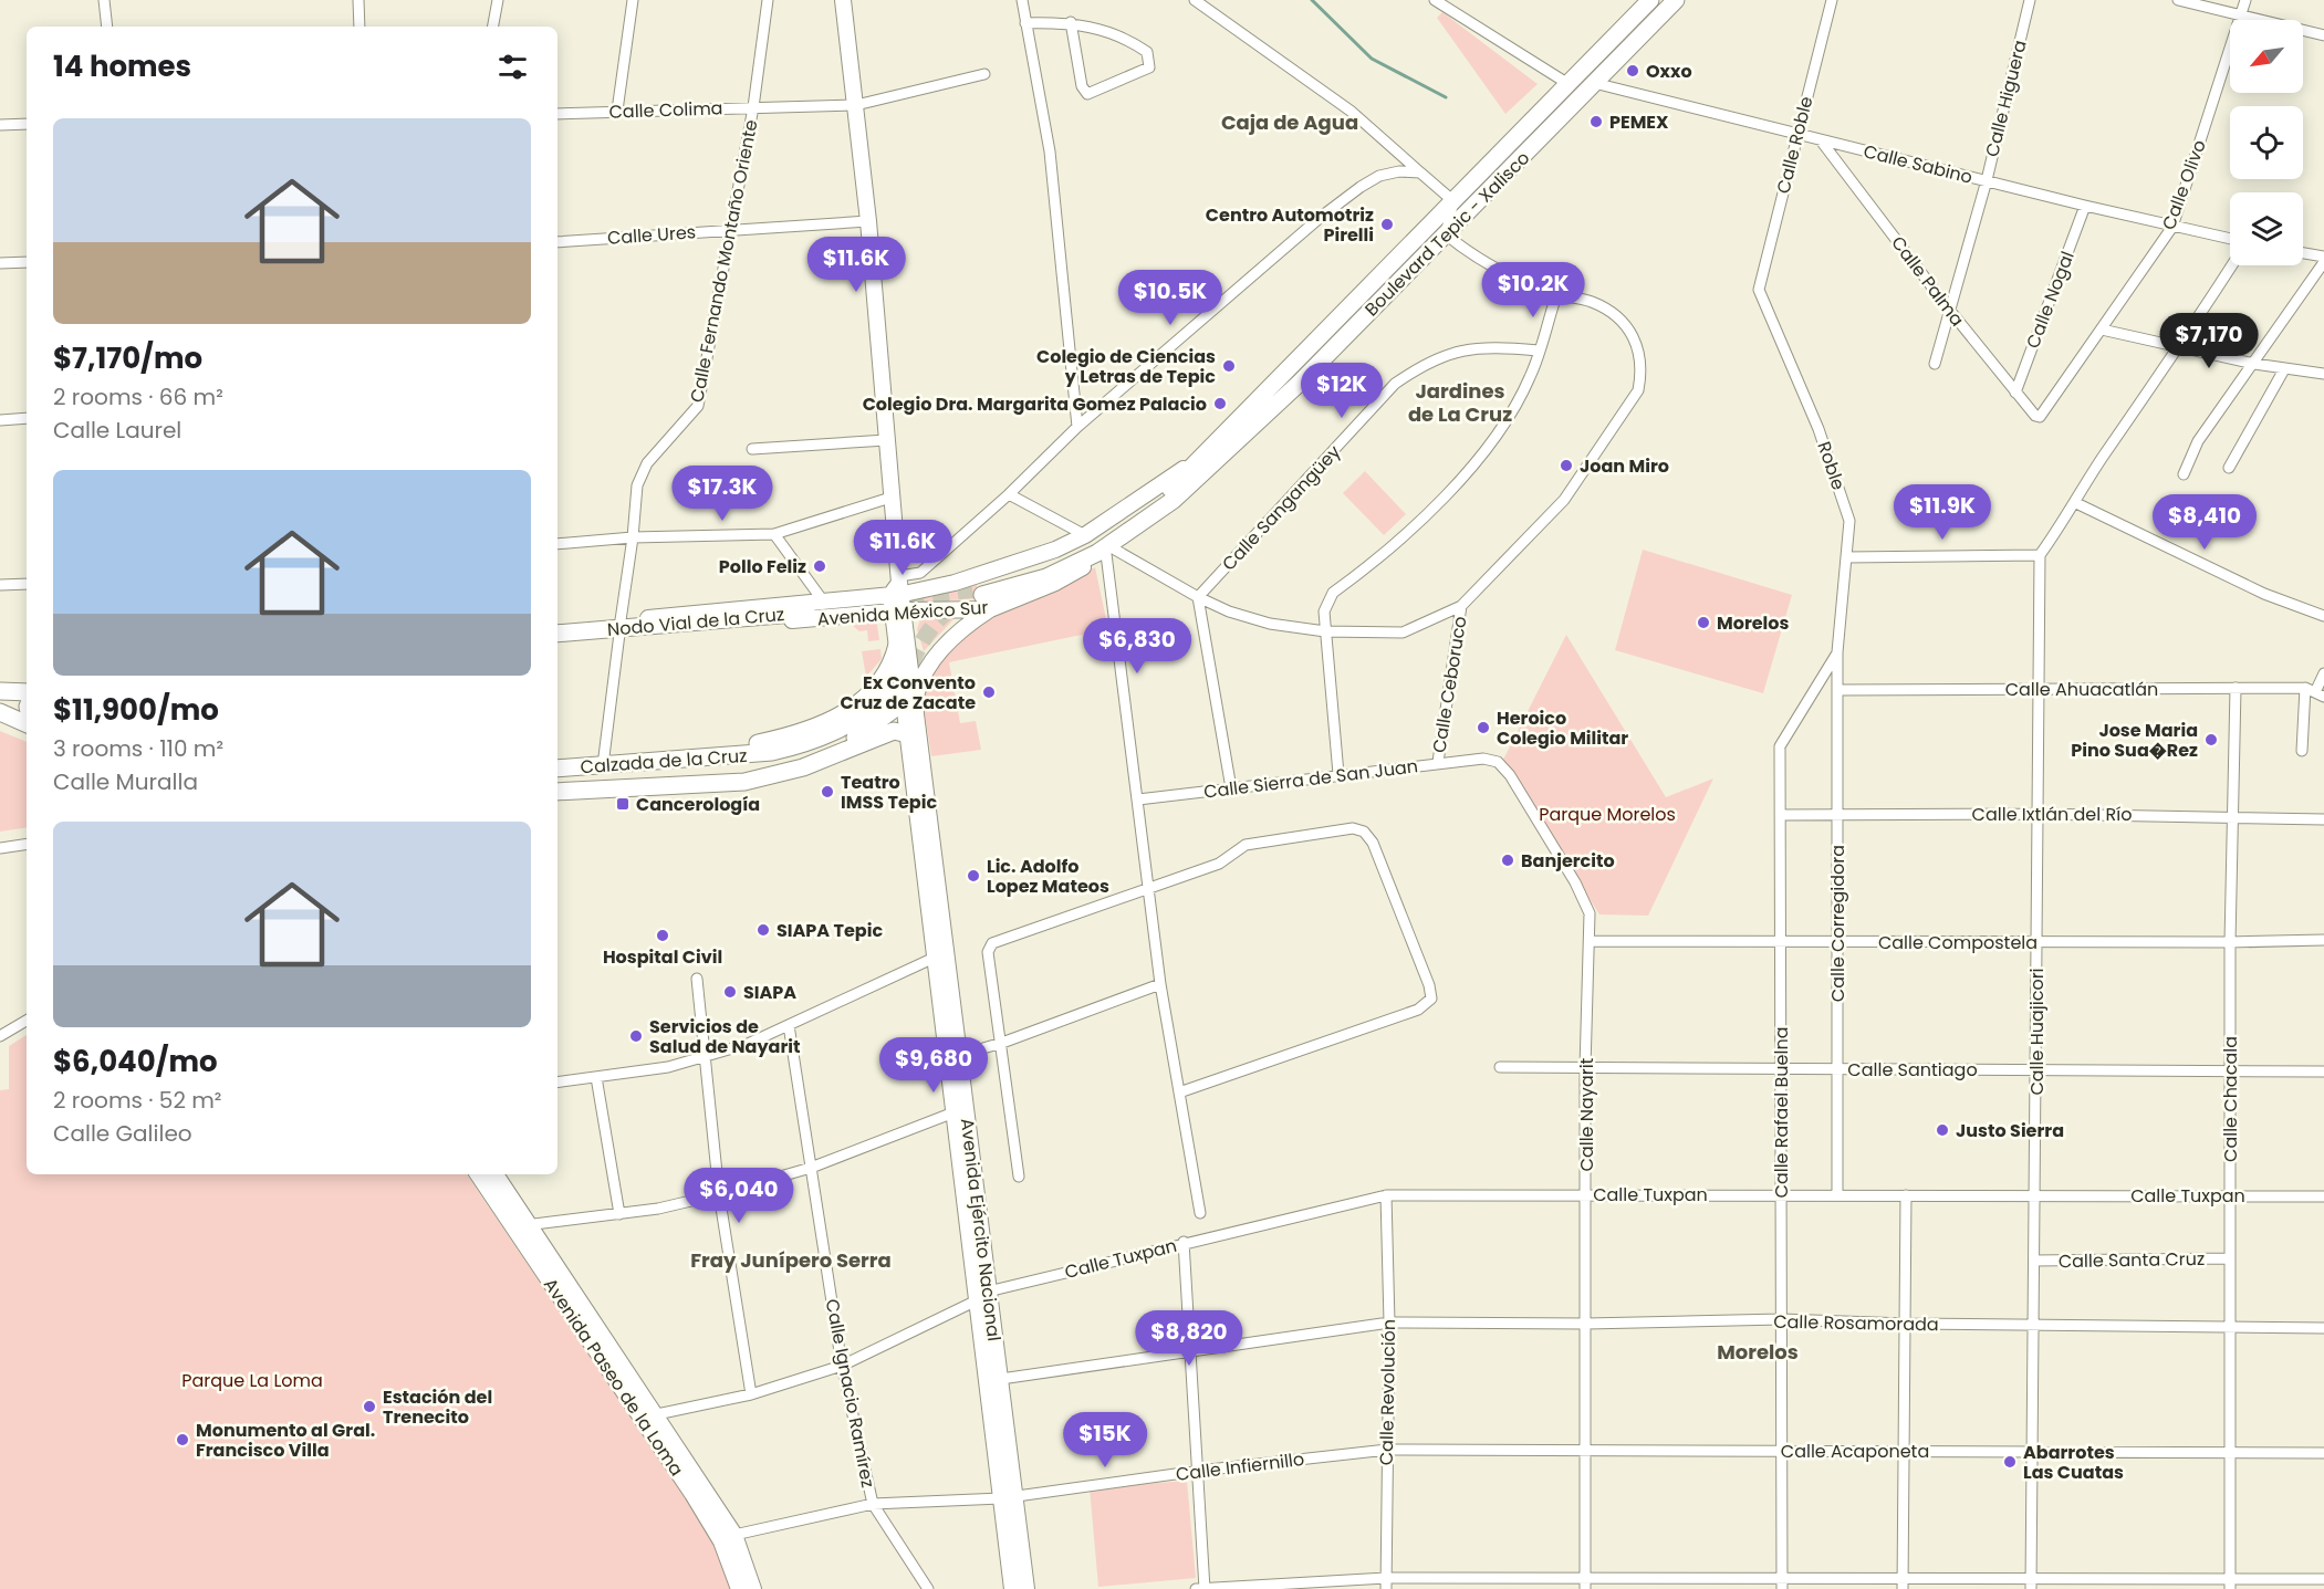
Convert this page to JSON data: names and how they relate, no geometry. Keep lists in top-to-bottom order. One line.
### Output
{"streets":{"main road":["Boulevard Tepic - Xalisco","Avenida México Sur","Nodo Vial de la Cruz","Calzada de la Cruz","Avenida Ejército Nacional","Avenida Paseo de la Loma"],"street":["Calle Higuera","Calle Colima","Calle Roble","Calle Sabino","Calle Olivo","Calle Ures","Calle Fernando Montaño Oriente","Calle Palma","Calle Nogal","Roble","Calle Sangangüey","Calle Ceboruco","Calle Ahuacatlán","Calle Sierra de San Juan","Calle Ixtlán del Río","Calle Corregidora","Calle Compostela","Calle Huajicori","Calle Santiago","Calle Chacala","Calle Rafael Buelna","Calle Nayarit","Calle Tuxpan","Calle Santa Cruz","Calle Rosamorada","Calle Revolución","Calle Ignacio Ramírez","Calle Acaponeta","Calle Infiernillo"]},"crossings":[["Calle Higuera","Calle Sabino"],["Calle Higuera","Calle Palma"],["Calle Colima","Calle Fernando Montaño Oriente"],["Calle Roble","Calle Sabino"],["Calle Roble","Roble"],["Calle Sabino","Calle Olivo"],["Calle Sabino","Boulevard Tepic - Xalisco"],["Calle Sabino","Calle Palma"],["Calle Sabino","Calle Nogal"],["Calle Olivo","Calle Palma"],["Boulevard Tepic - Xalisco","Avenida México Sur"],["Calle Ures","Calle Fernando Montaño Oriente"],["Calle Fernando Montaño Oriente","Avenida México Sur"],["Calle Fernando Montaño Oriente","Calzada de la Cruz"],["Calle Palma","Calle Nogal"],["Roble","Calle Corregidora"],["Roble","Calle Rafael Buelna"],["Avenida México Sur","Nodo Vial de la Cruz"],["Avenida México Sur","Avenida Ejército Nacional"],["Calle Ceboruco","Calle Sierra de San Juan"],["Calle Ahuacatlán","Calle Corregidora"],["Calle Ahuacatlán","Calle Huajicori"],["Calle Ahuacatlán","Calle Chacala"],["Calle Sierra de San Juan","Calle Nayarit"],["Calle Ixtlán del Río","Calle Corregidora"],["Calle Ixtlán del Río","Calle Huajicori"],["Calle Ixtlán del Río","Calle Chacala"],["Calle Ixtlán del Río","Calle Rafael Buelna"],["Calle Corregidora","Calle Compostela"],["Calle Corregidora","Calle Santiago"],["Calle Corregidora","Calle Rafael Buelna"],["Calle Corregidora","Calle Tuxpan"],["Calle Compostela","Calle Huajicori"],["Calle Compostela","Calle Chacala"],["Calle Compostela","Calle Rafael Buelna"],["Calle Compostela","Calle Nayarit"],["Calle Huajicori","Calle Santiago"],["Calle Huajicori","Calle Tuxpan"],["Calle Huajicori","Calle Santa Cruz"],["Calle Huajicori","Calle Rosamorada"],["Calle Huajicori","Calle Acaponeta"],["Calle Santiago","Calle Chacala"],["Calle Santiago","Calle Rafael Buelna"],["Calle Santiago","Calle Nayarit"],["Calle Chacala","Calle Tuxpan"],["Calle Chacala","Calle Santa Cruz"],["Calle Chacala","Calle Rosamorada"],["Calle Chacala","Calle Acaponeta"],["Calle Rafael Buelna","Calle Tuxpan"],["Calle Rafael Buelna","Calle Rosamorada"],["Calle Rafael Buelna","Calle Acaponeta"],["Calle Nayarit","Calle Tuxpan"],["Calle Nayarit","Calle Rosamorada"],["Calle Nayarit","Calle Acaponeta"],["Calle Tuxpan","Avenida Ejército Nacional"],["Calle Tuxpan","Avenida Paseo de la Loma"],["Calle Tuxpan","Calle Revolución"],["Calle Tuxpan","Calle Ignacio Ramírez"],["Avenida Ejército Nacional","Calle Rosamorada"],["Avenida Ejército Nacional","Calle Infiernillo"],["Calle Rosamorada","Calle Revolución"],["Calle Revolución","Calle Acaponeta"],["Calle Revolución","Calle Infiernillo"],["Calle Acaponeta","Calle Infiernillo"]],"districts":["Caja de Agua","Jardines de La Cruz","Fray Junípero Serra","Morelos"],"parks":["Parque Morelos","Parque La Loma"],"places":{"other":["Oxxo","PEMEX","Centro Automotriz Pirelli","Colegio de Ciencias y Letras de Tepic","Colegio Dra. Margarita Gomez Palacio","Joan Miro","Pollo Feliz","Morelos","Ex Convento Cruz de Zacate","Heroico Colegio Militar","Jose Maria Pino Sua�Rez","Teatro IMSS Tepic","Banjercito","Lic. Adolfo Lopez Mateos","SIAPA Tepic","Hospital Civil","SIAPA","Servicios de Salud de Nayarit","Justo Sierra","Estación del Trenecito","Monumento al Gral. Francisco Villa","Abarrotes Las Cuatas"],"transit":["Cancerología"]},"north":"bottom left","page":{"heading":"14 homes","list":[{"name":"$7,170/mo","note":"2 rooms · 66 m² · Calle Laurel"},{"name":"$11,900/mo","note":"3 rooms · 110 m² · Calle Muralla"},{"name":"$6,040/mo","note":"2 rooms · 52 m² · Calle Galileo"}],"price":["$11.6K","$10.2K","$10.5K","$7,170","$12K","$17.3K","$11.9K","$8,410","$11.6K","$6,830","$9,680","$6,040","$8,820","$15K"]}}
